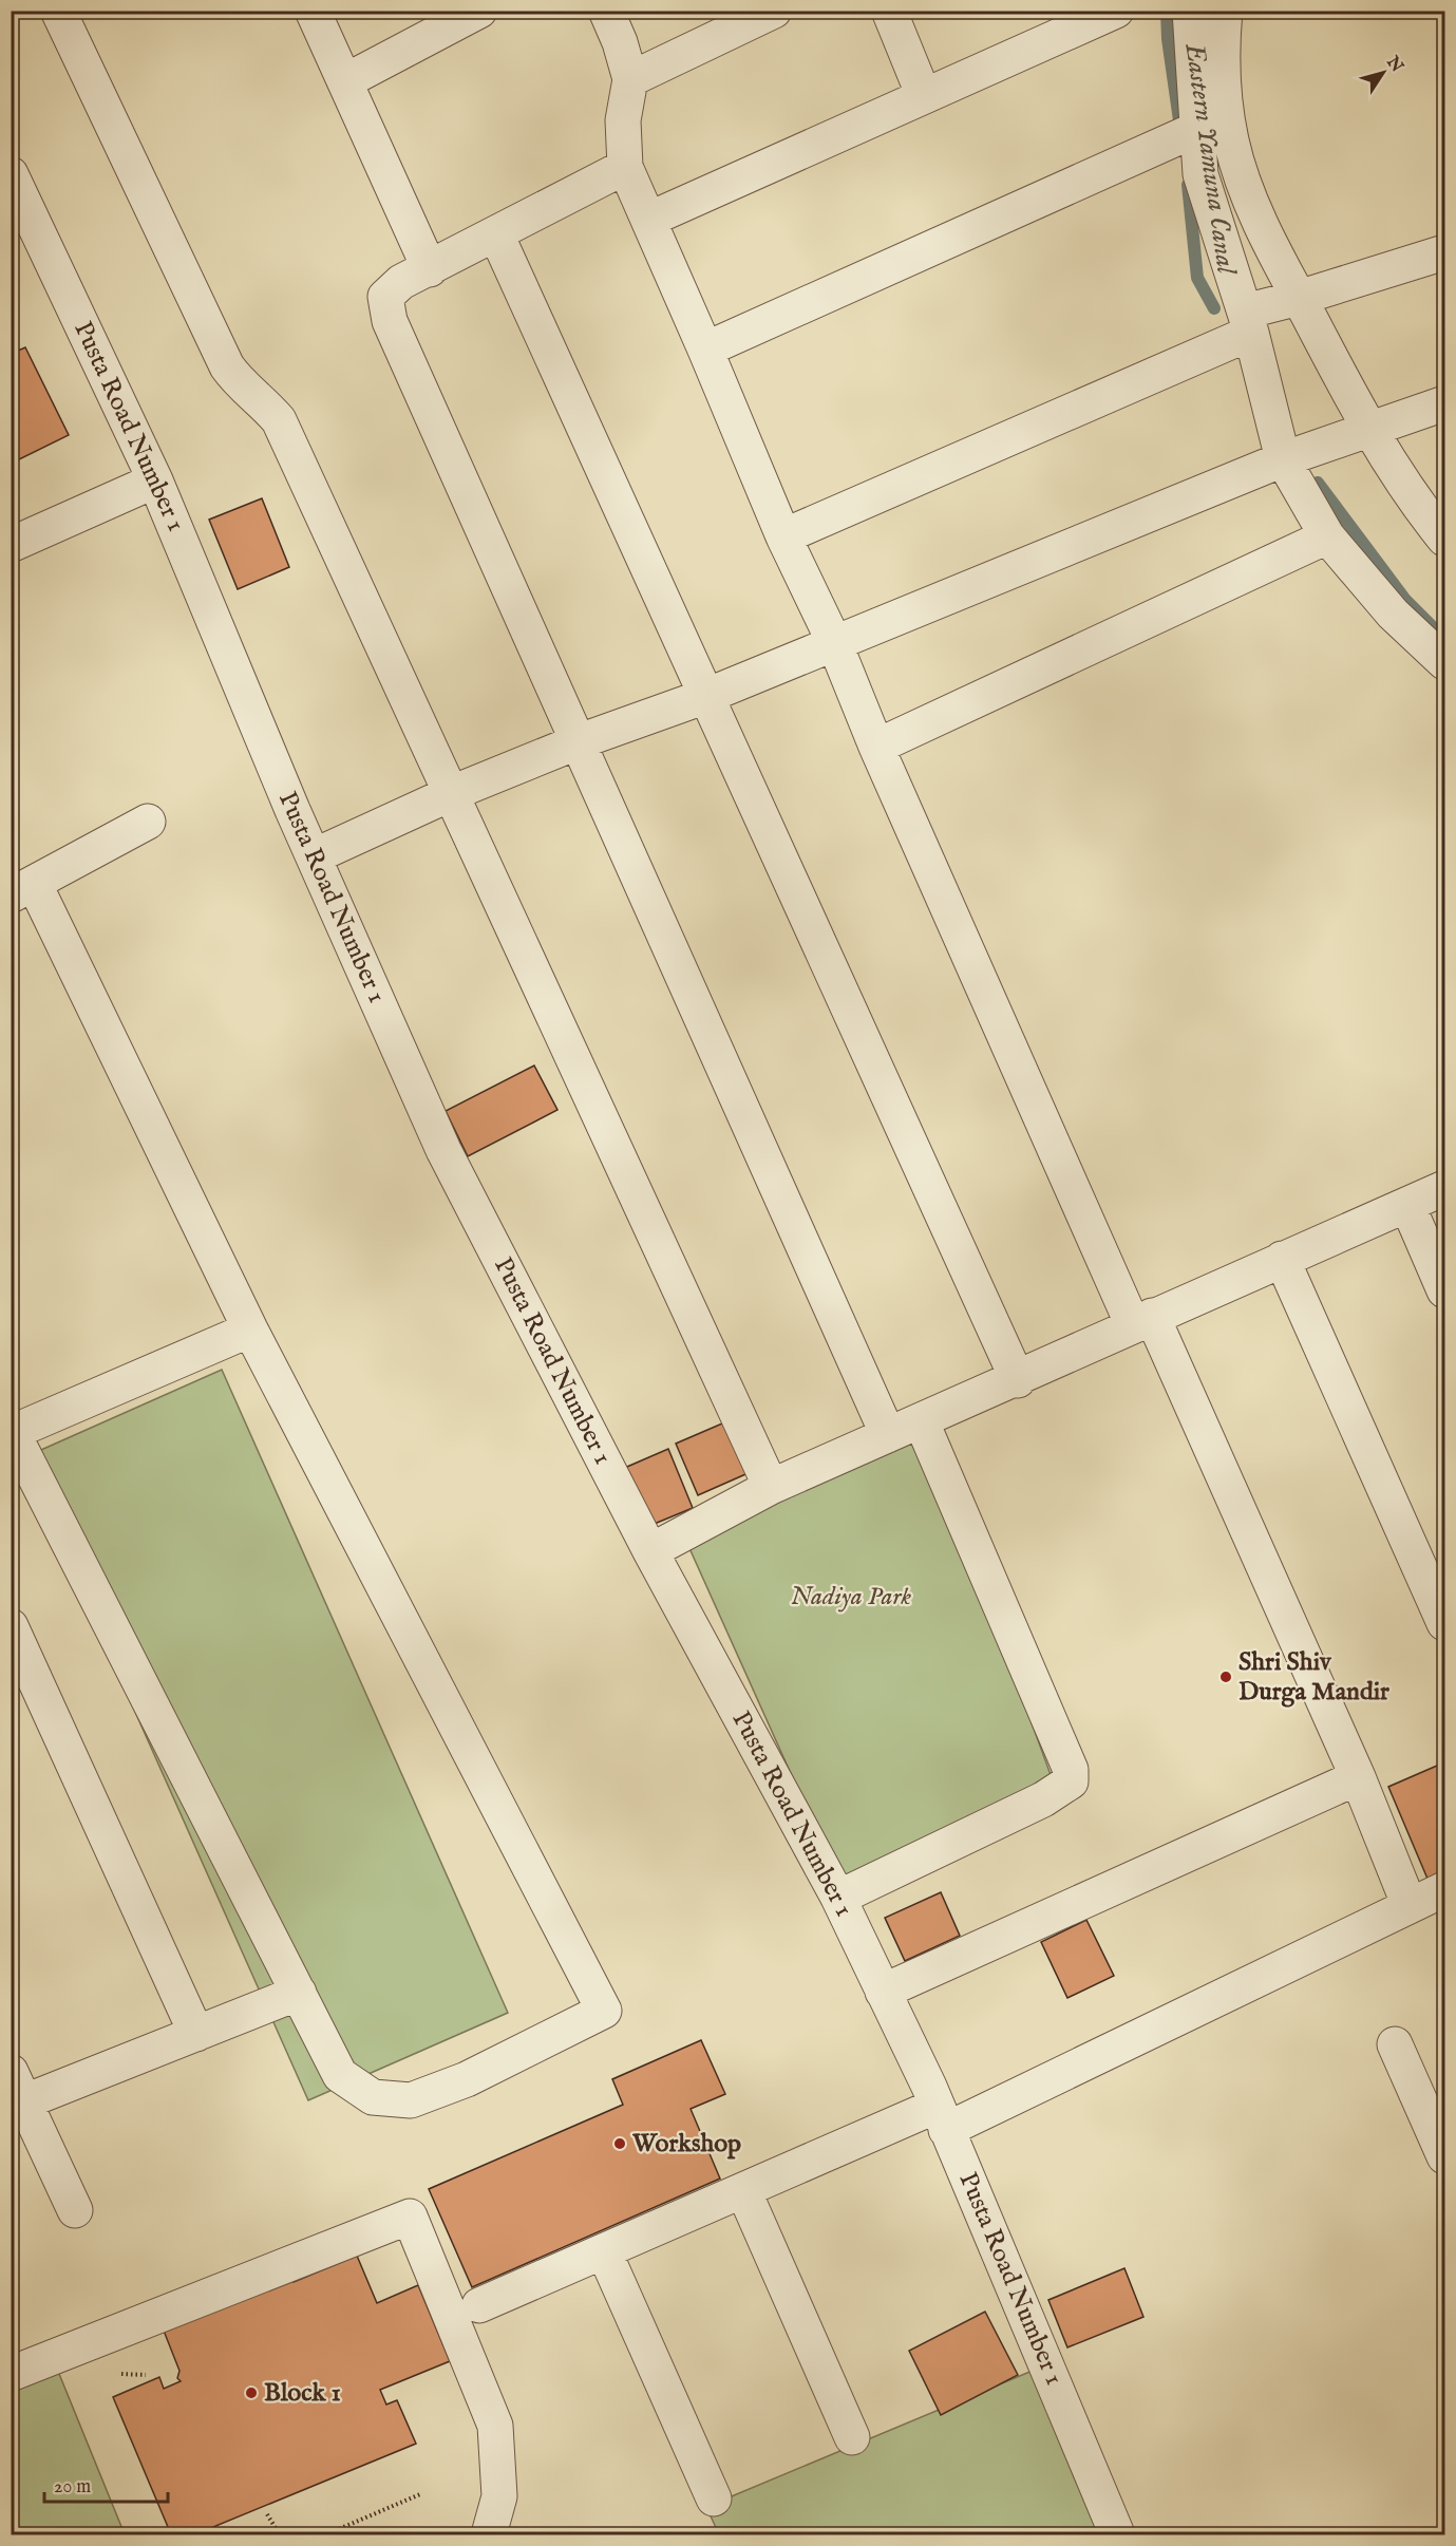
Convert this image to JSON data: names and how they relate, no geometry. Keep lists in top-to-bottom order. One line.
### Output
{"streets":{"street":["Pusta Road Number 1"]},"water":["Eastern Yamuna Canal"],"parks":["Nadiya Park"],"places":["Shri Shiv Durga Mandir","Workshop","Block 1"],"scale_bar":"20 m","north":"top right"}
